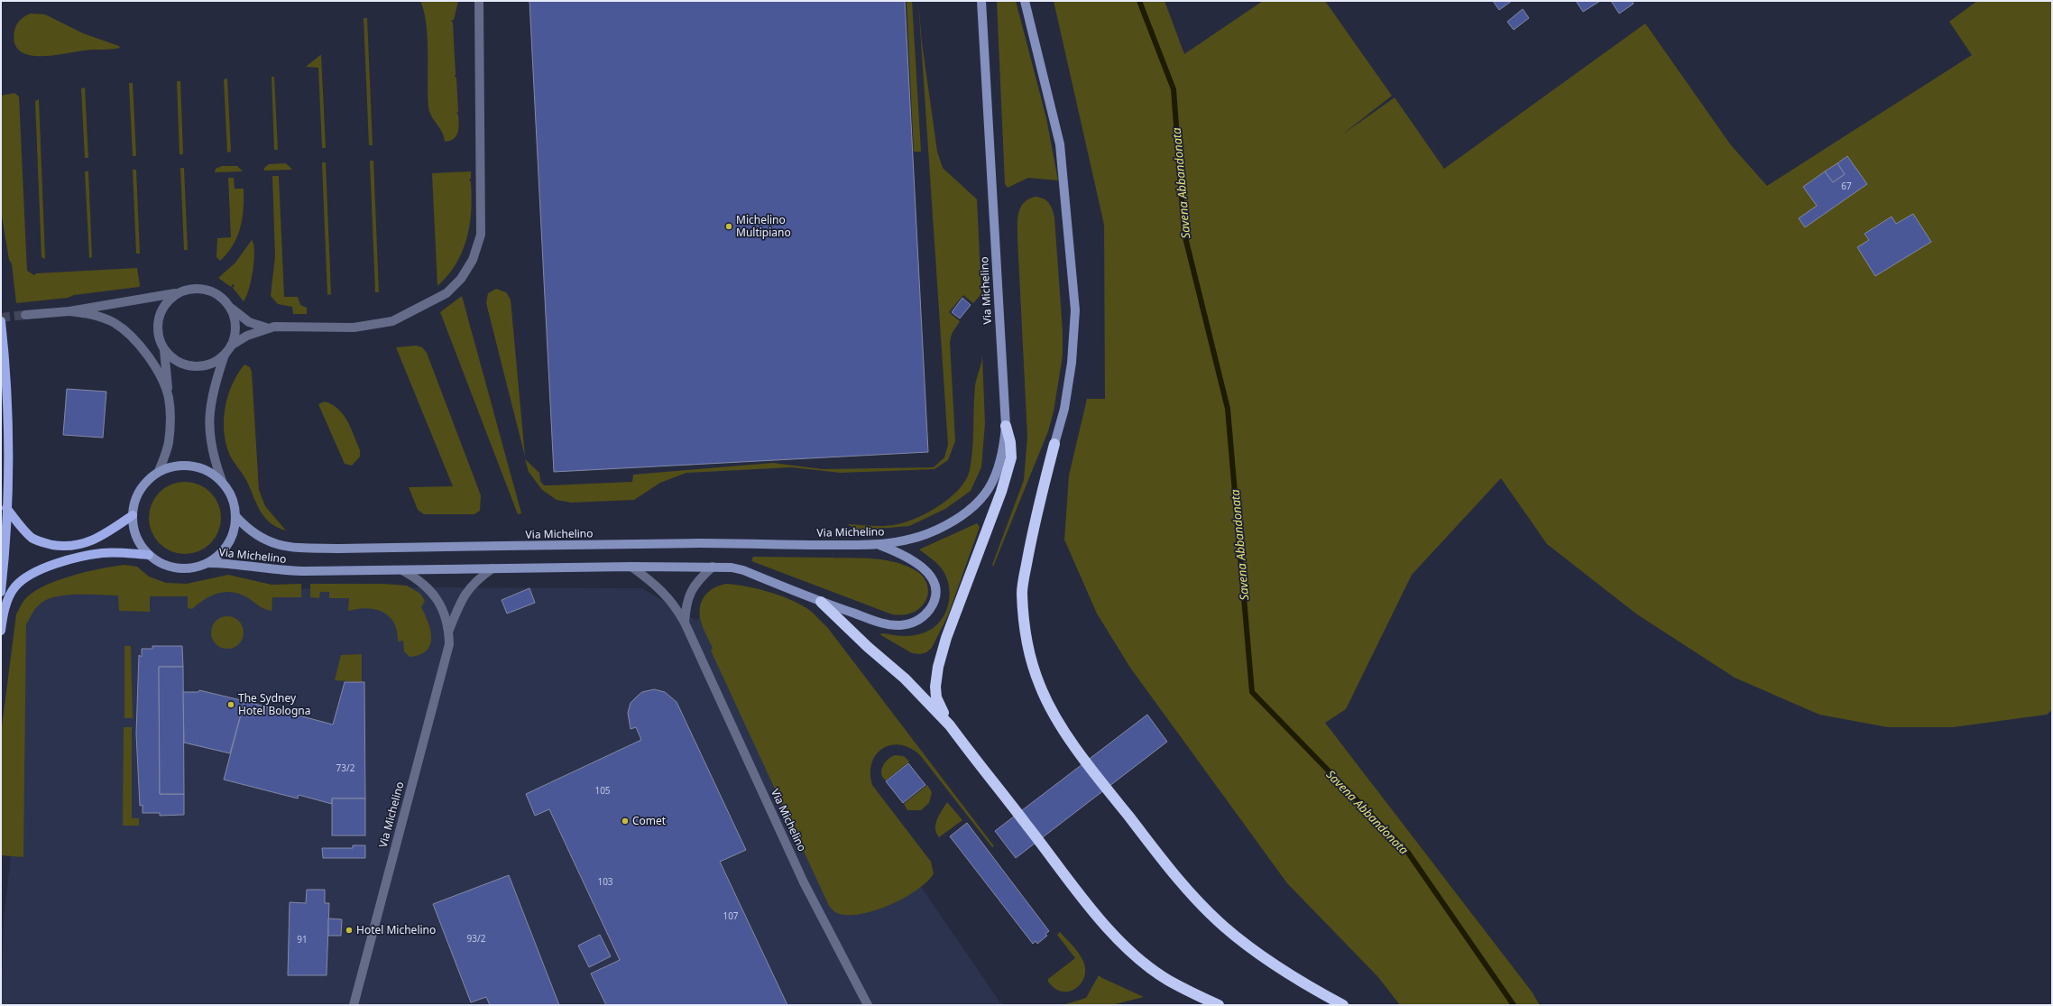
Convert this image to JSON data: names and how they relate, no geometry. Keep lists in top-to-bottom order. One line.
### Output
{"streets":{"street":["Via Michelino"]},"water":["Savena Abbandonata"],"places":["Michelino Multipiano","The Sydney Hotel Bologna","Comet","Hotel Michelino"],"house_numbers":["67","73/2","105","103","107","93/2","91"]}
